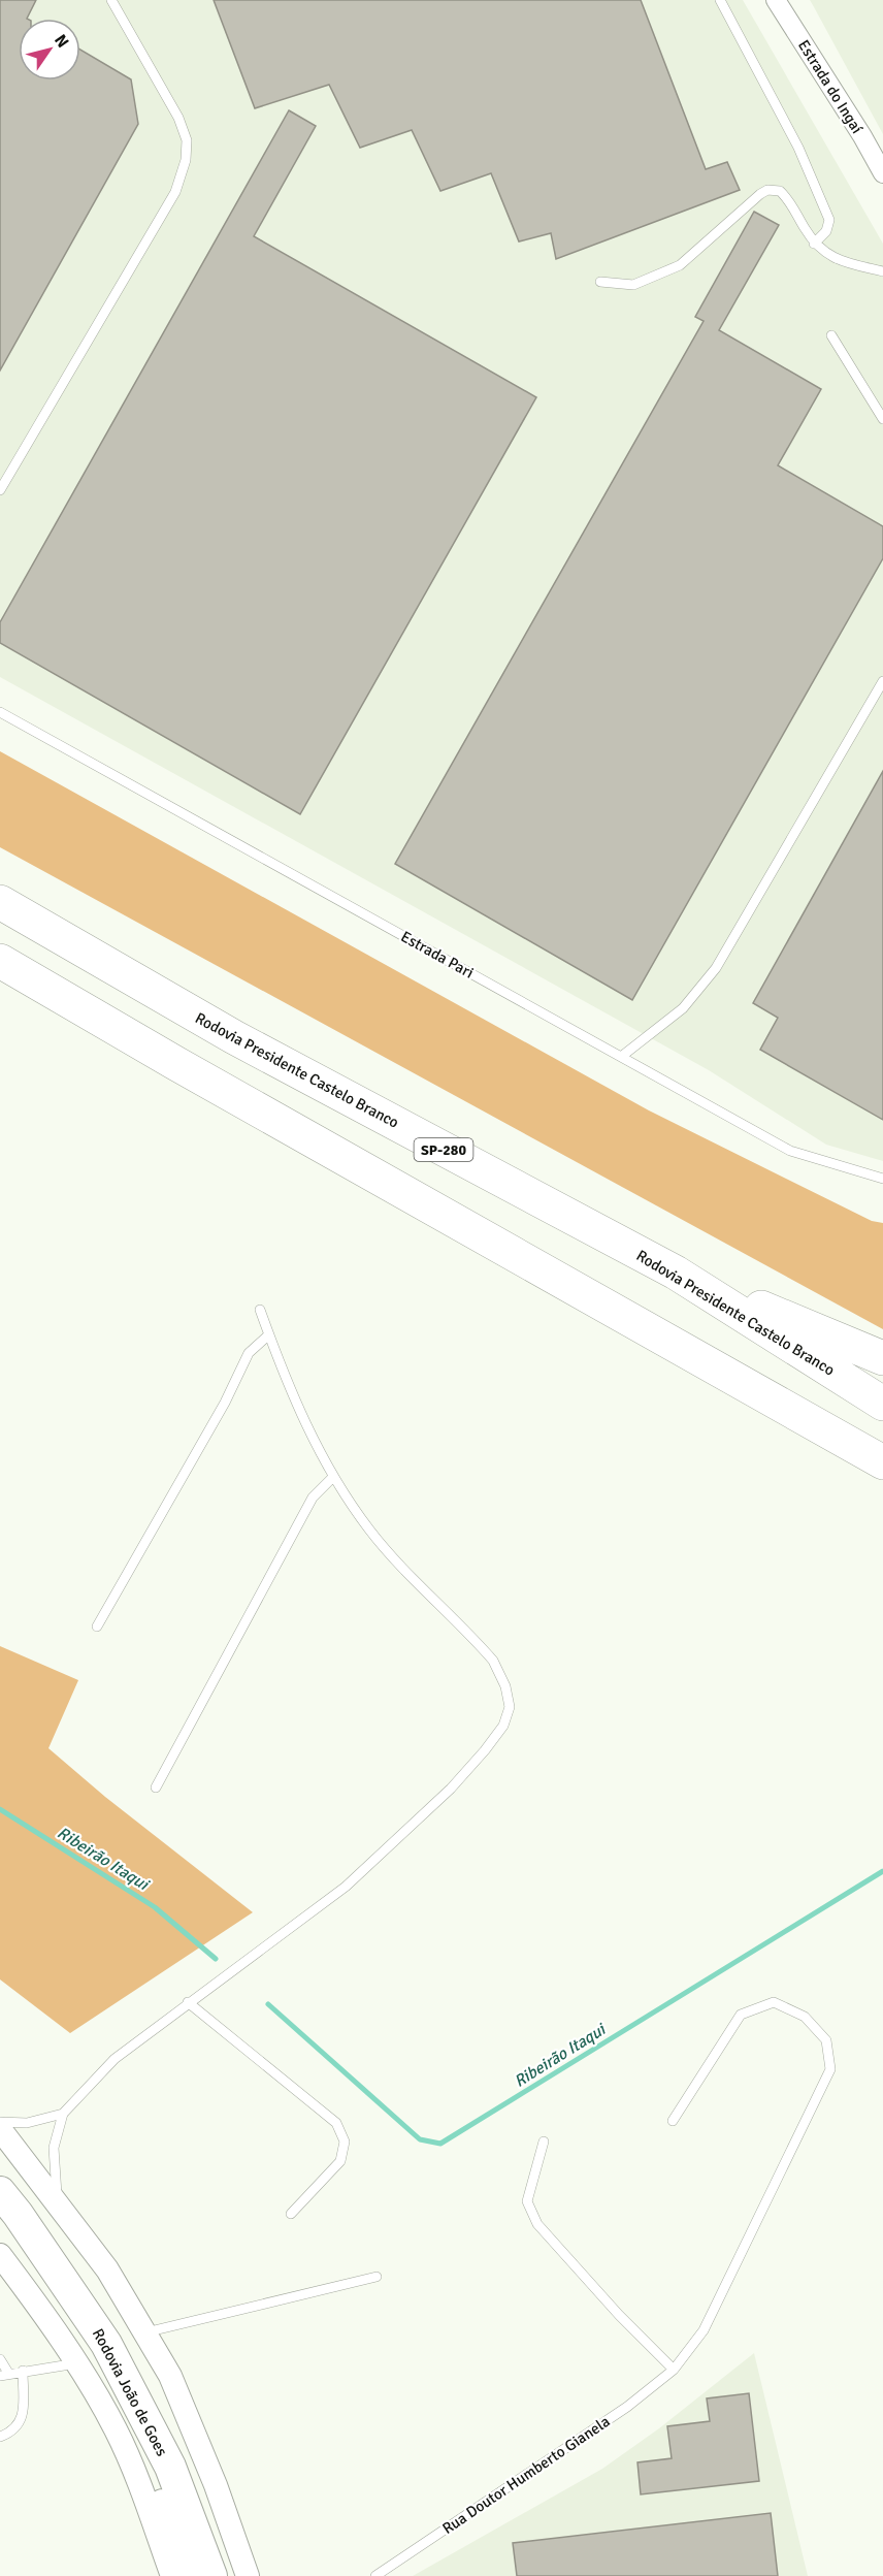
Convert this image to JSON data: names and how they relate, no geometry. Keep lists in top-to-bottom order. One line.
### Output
{"streets":{"highway":["Rodovia Presidente Castelo Branco","SP-280","Rodovia João de Goes"],"street":["Estrada do Ingaí"],"lane":["Estrada Pari","Rua Doutor Humberto Gianela"]},"water":["Ribeirão Itaqui"],"north":"top right"}
